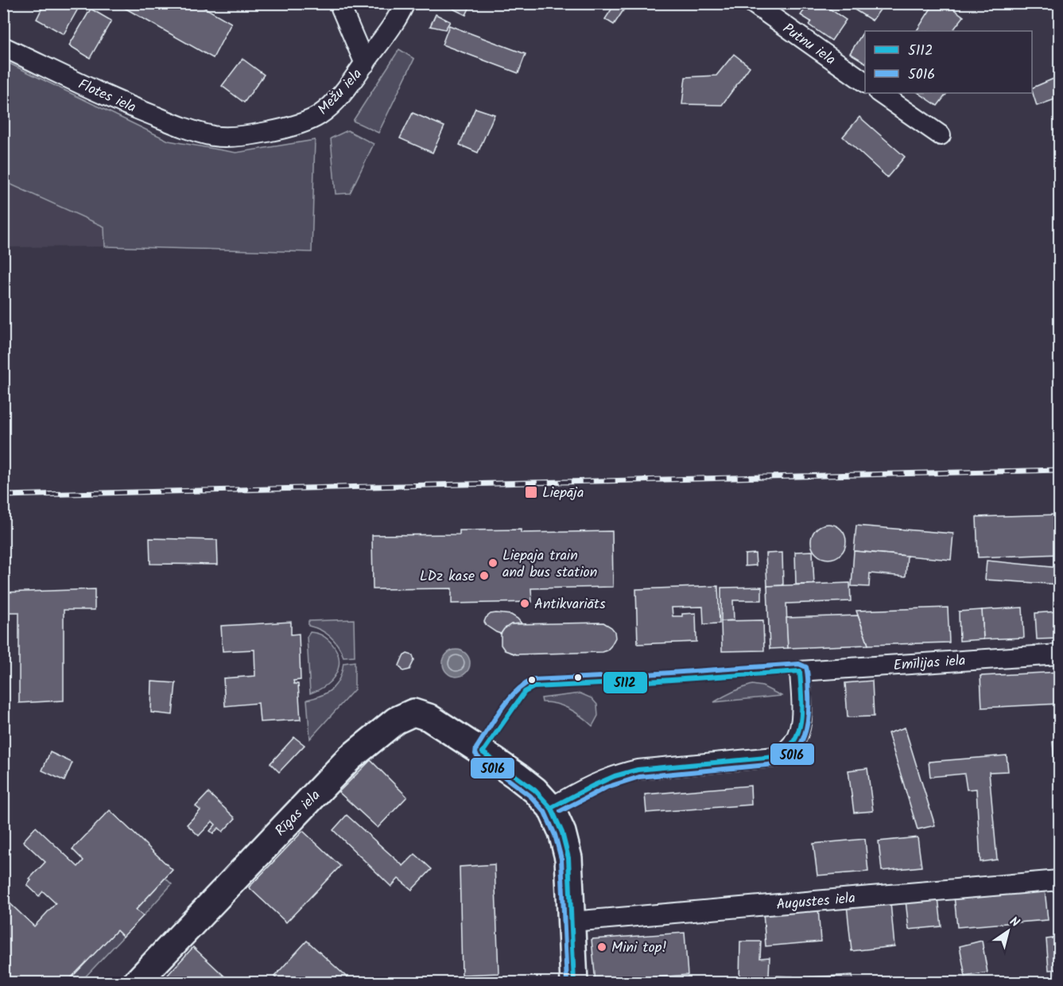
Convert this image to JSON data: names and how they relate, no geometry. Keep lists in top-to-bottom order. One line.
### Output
{"streets":{"street":["Putnu iela","Mežu iela","Flotes iela","Emīlijas iela","Rīgas iela","Augustes iela"]},"crossings":[["Mežu iela","Flotes iela"],["Emīlijas iela","Rīgas iela"],["Rīgas iela","Augustes iela"]],"places":{"transit":["Liepāja"],"other":["Liepaja train and bus station","LDz kase","Antikvariāts","Mini top!"]},"lines":["transit line 5016","transit line 5112"],"legend":["5112","5016"],"north":"top right"}
